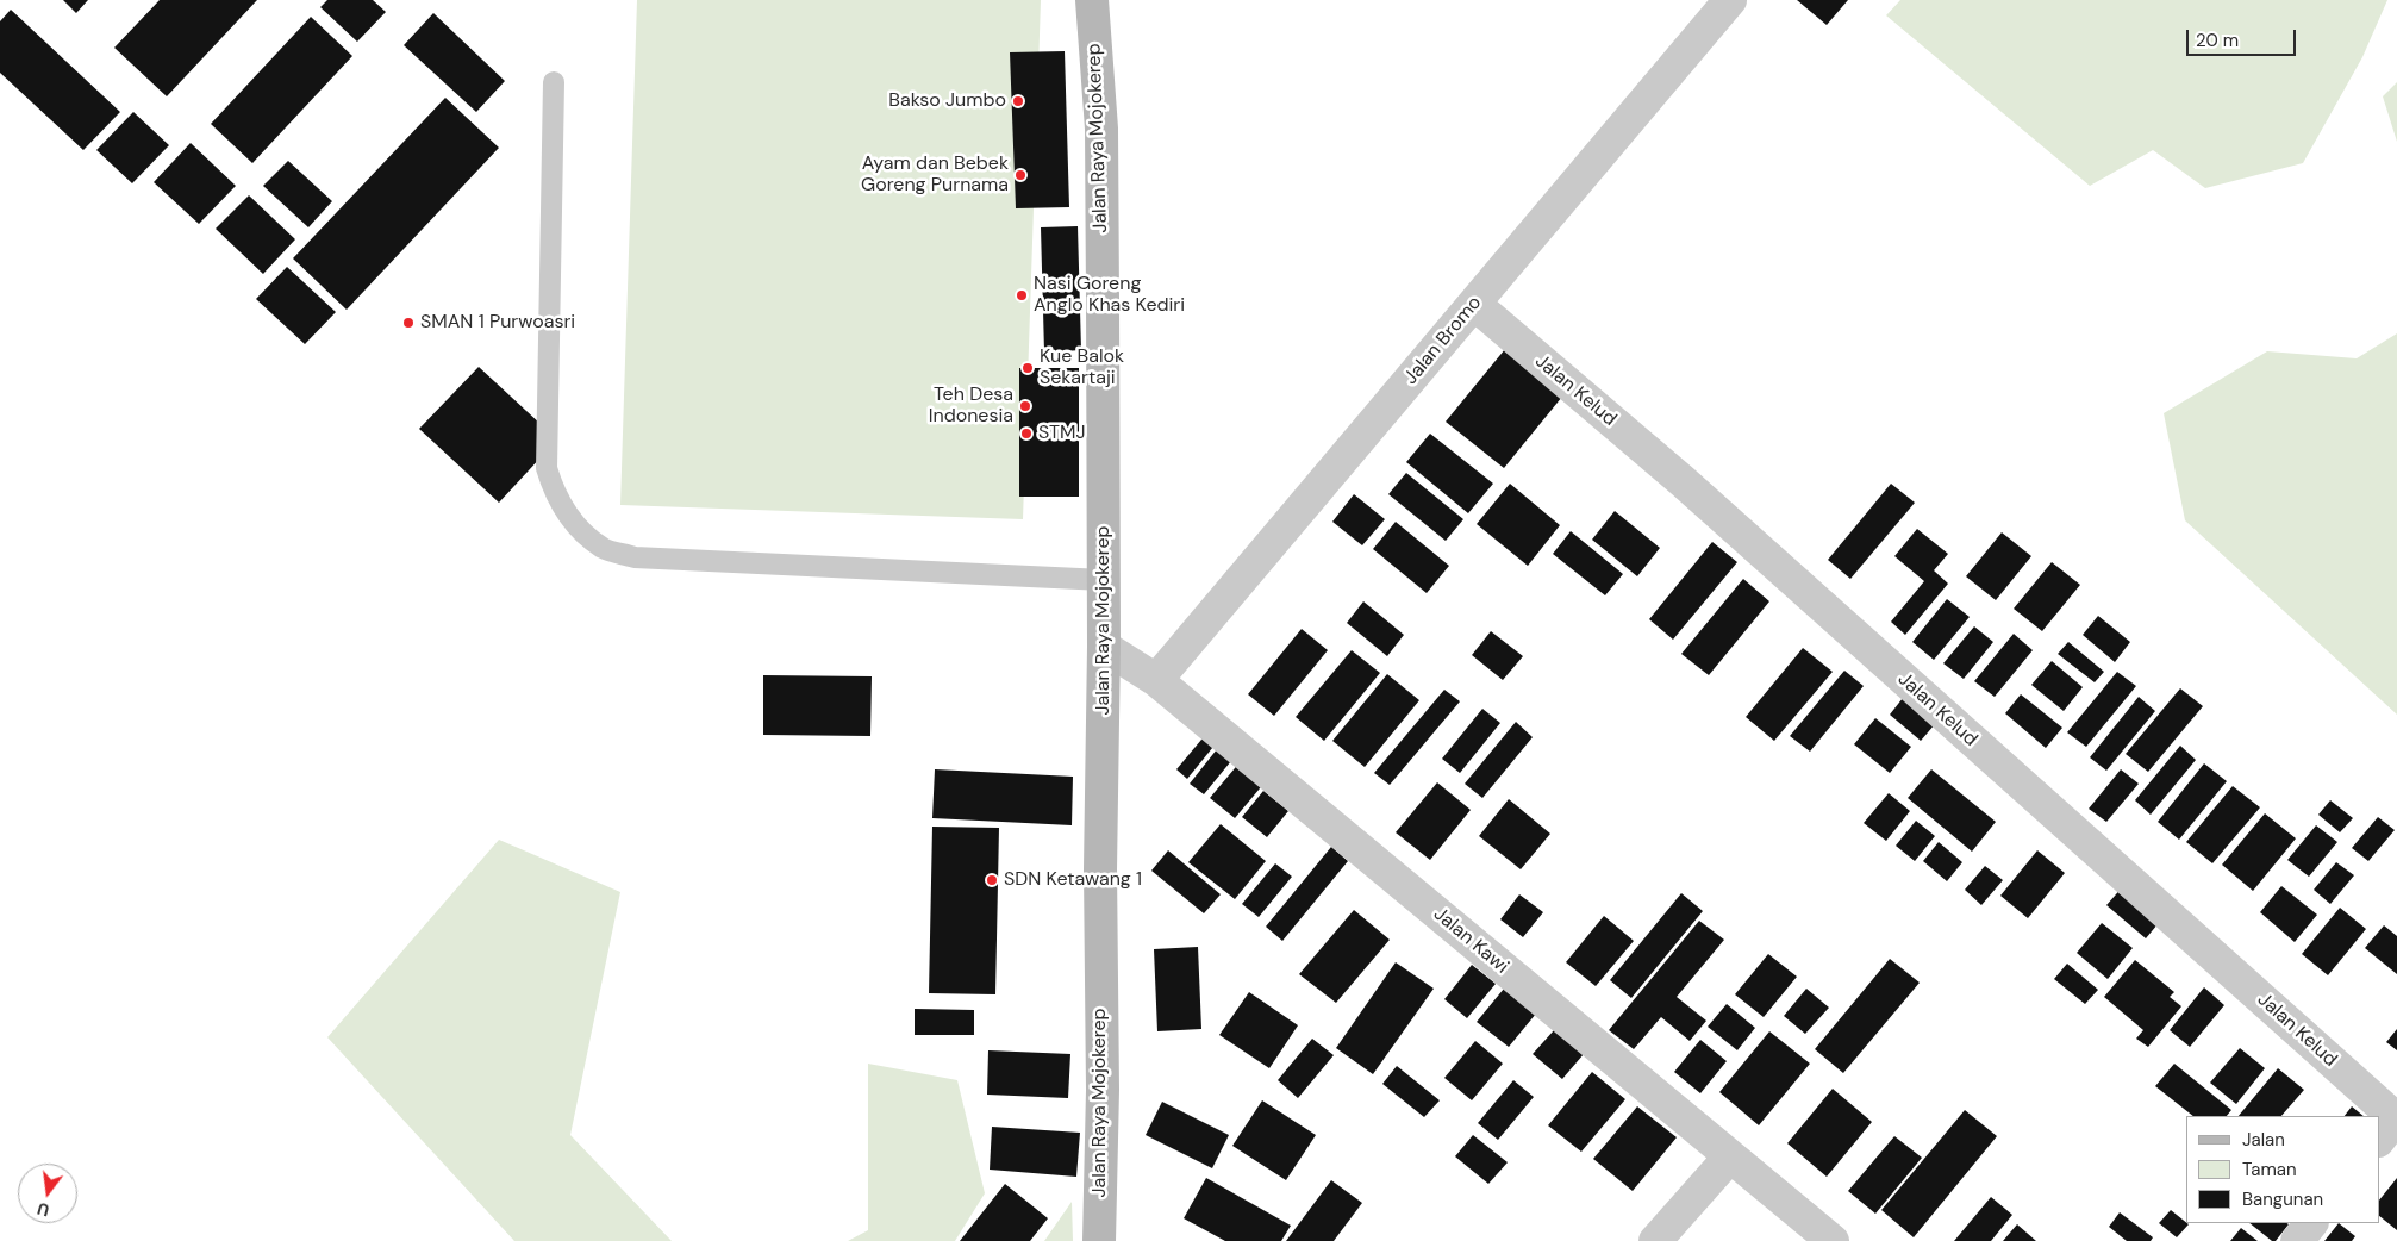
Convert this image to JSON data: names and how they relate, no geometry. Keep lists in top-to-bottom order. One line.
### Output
{"streets":{"main road":["Jalan Raya Mojokerep"],"street":["Jalan Bromo","Jalan Kelud","Jalan Kawi"]},"crossings":[["Jalan Raya Mojokerep","Jalan Kawi"],["Jalan Bromo","Jalan Kelud"],["Jalan Bromo","Jalan Kawi"]],"places":["Bakso Jumbo","Ayam dan Bebek Goreng Purnama","Nasi Goreng Anglo Khas Kediri","SMAN 1 Purwoasri","Kue Balok Sekartaji","Teh Desa Indonesia","STMJ","SDN Ketawang 1"],"legend":["Jalan","Taman","Bangunan"],"scale_bar":"20 m","north":"bottom"}
